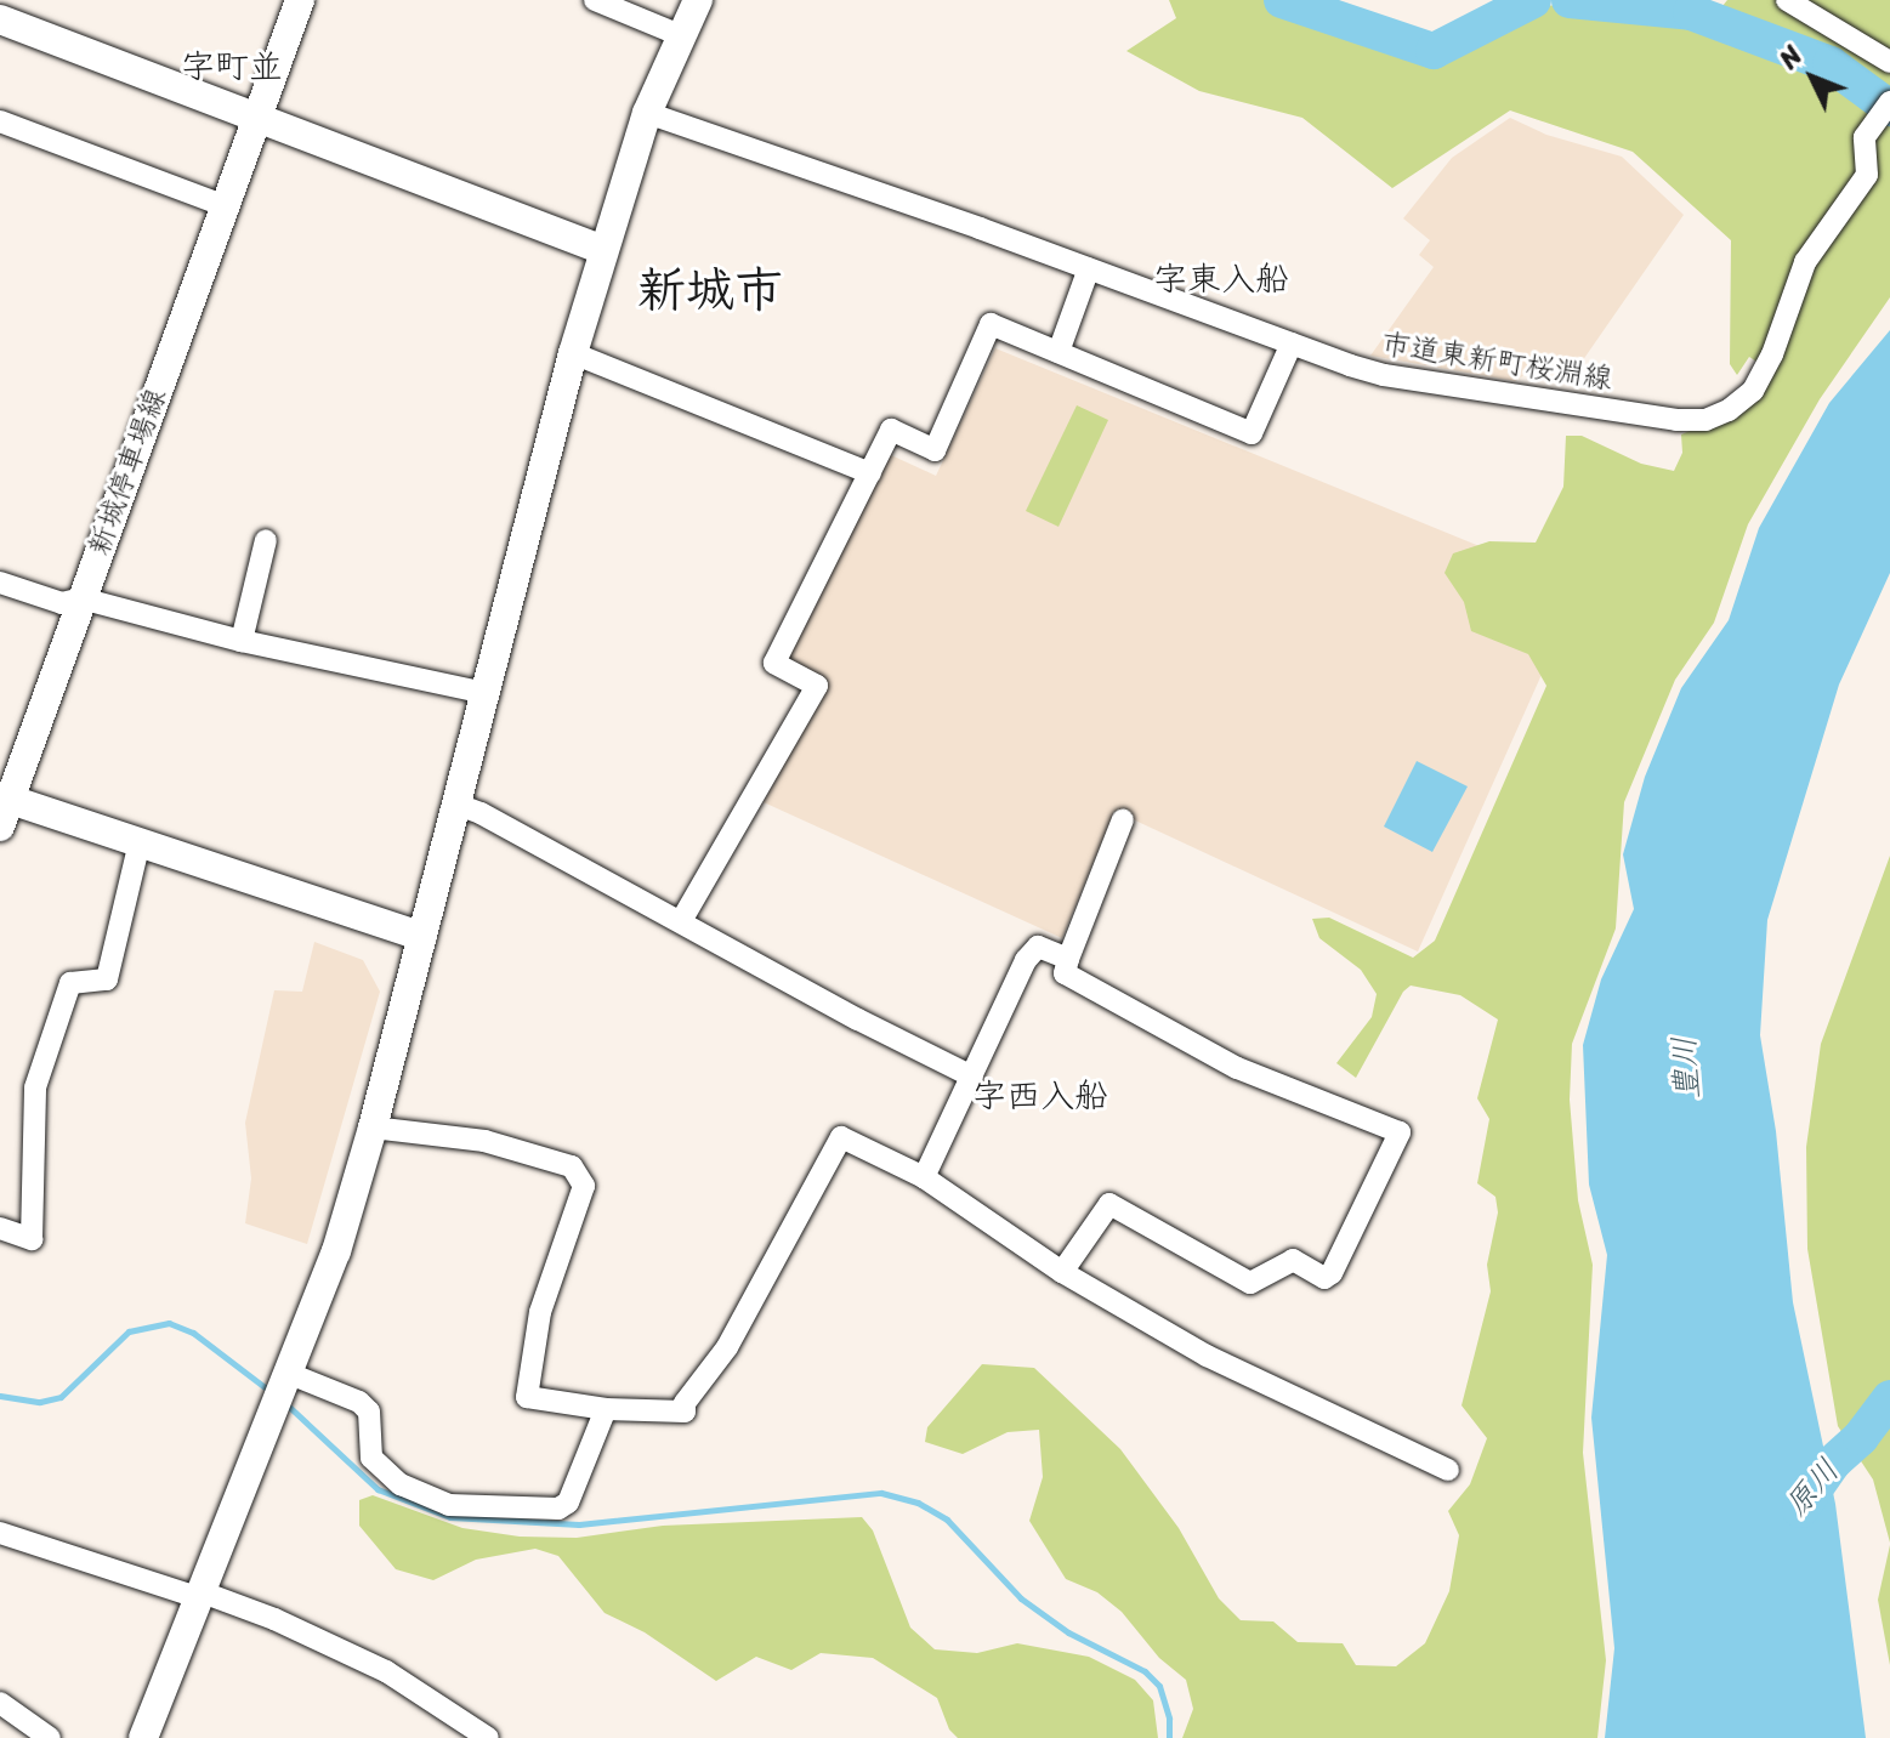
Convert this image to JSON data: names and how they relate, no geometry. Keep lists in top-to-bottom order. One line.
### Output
{"streets":{"street":["市道東新町桜淵線","新城停車場線"]},"districts":["字町並","字東入船","新城市","字西入船"],"water":["豊川","原川"],"north":"top left"}
